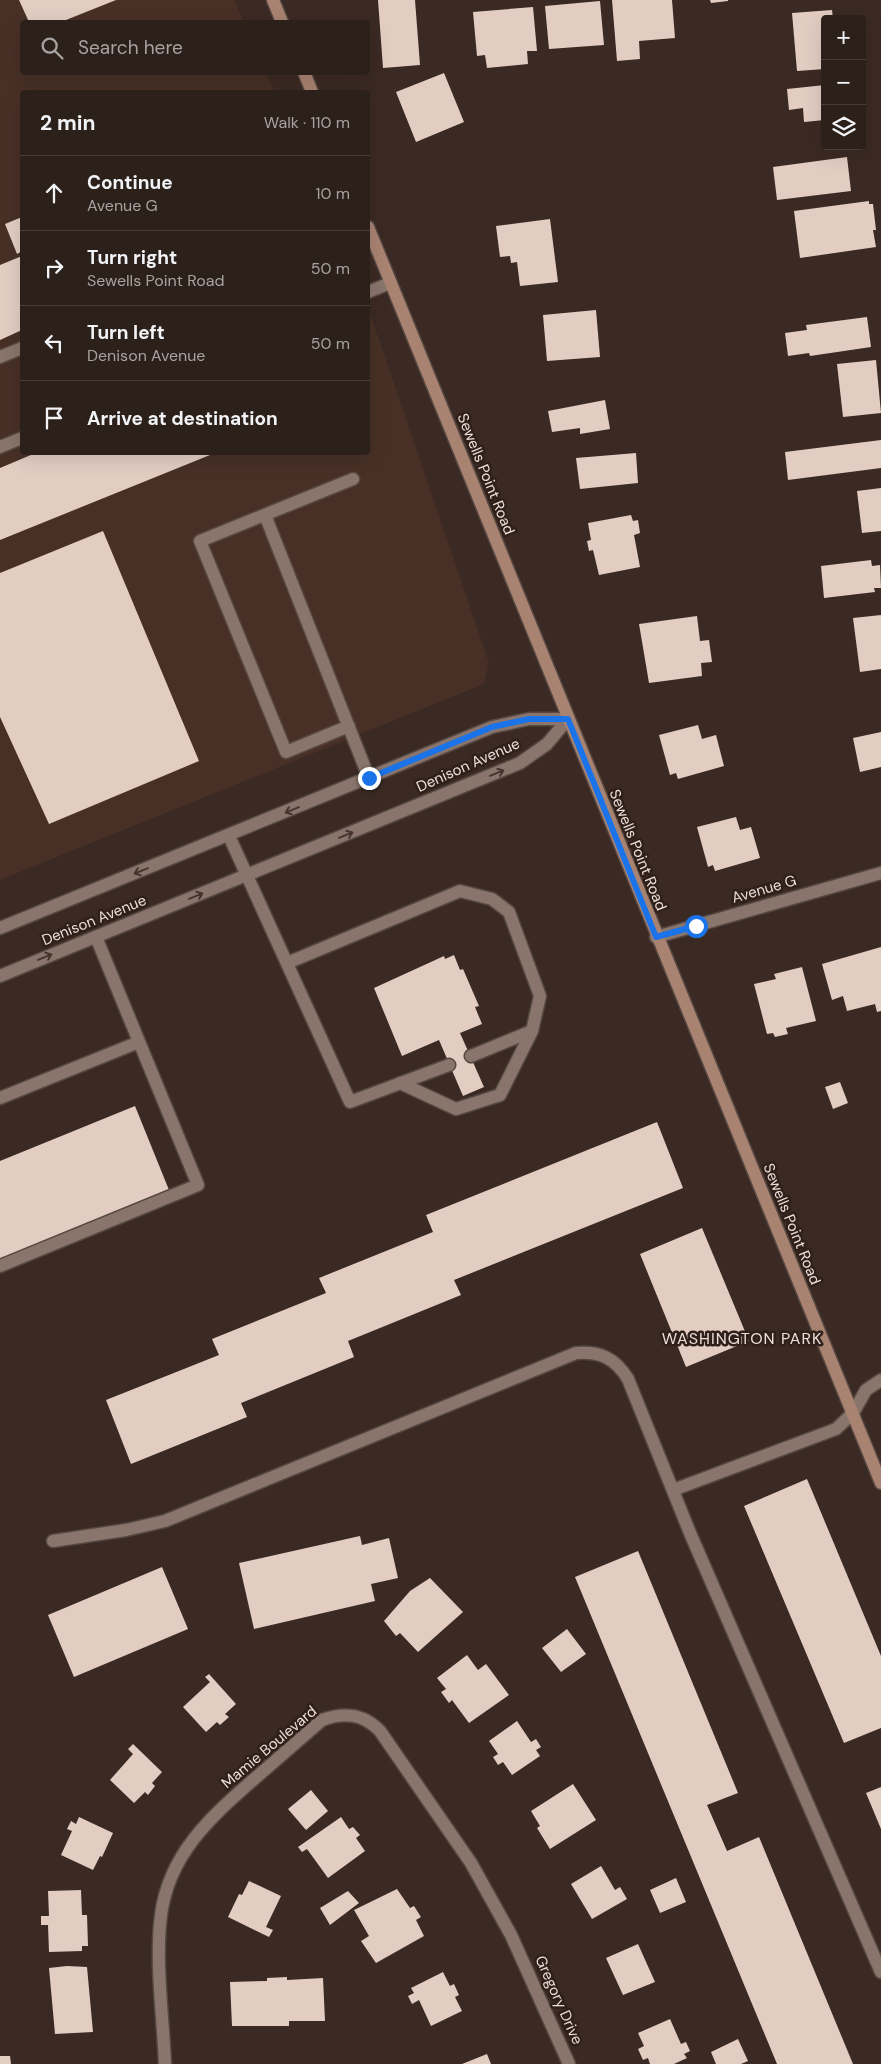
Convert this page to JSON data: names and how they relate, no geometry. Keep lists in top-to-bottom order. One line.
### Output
{"streets":{"main road":["Sewells Point Road"],"street":["Denison Avenue","Avenue G","Mamie Boulevard","Gregory Drive"]},"crossings":[["Sewells Point Road","Denison Avenue"],["Sewells Point Road","Avenue G"],["Mamie Boulevard","Gregory Drive"]],"districts":["WASHINGTON PARK"],"page":{"map_buttons":["+","−"],"search":"Search here","heading":["2 min","Walk · 110 m"],"list":[["Continue","Avenue G","10 m"],["Turn right","Sewells Point Road","50 m"],["Turn left","Denison Avenue","50 m"],"Arrive at destination"]}}
